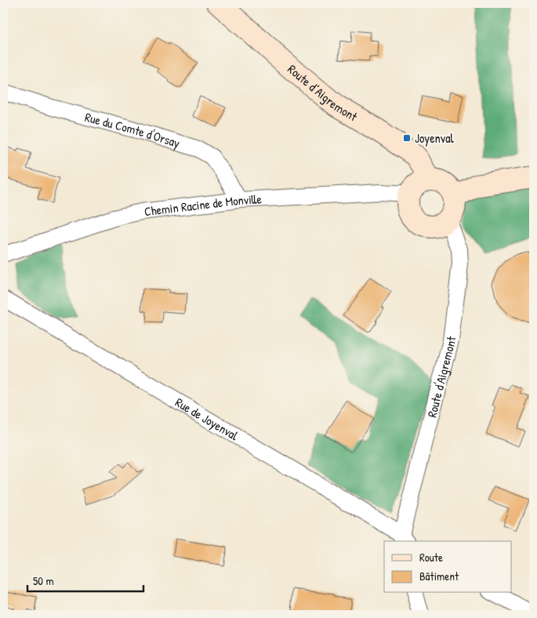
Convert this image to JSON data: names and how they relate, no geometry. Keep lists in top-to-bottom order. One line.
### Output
{"streets":{"street":["Route d’Aigremont","Rue du Comte d'Orsay","Chemin Racine de Monville","Route d'Aigremont","Rue de Joyenval"]},"crossings":[["Route d’Aigremont","Chemin Racine de Monville"],["Route d’Aigremont","Route d'Aigremont"],["Rue du Comte d'Orsay","Chemin Racine de Monville"],["Chemin Racine de Monville","Route d'Aigremont"],["Route d'Aigremont","Rue de Joyenval"]],"places":{"transit":["Joyenval"]},"legend":["Route","Bâtiment"],"scale_bar":"50 m"}
